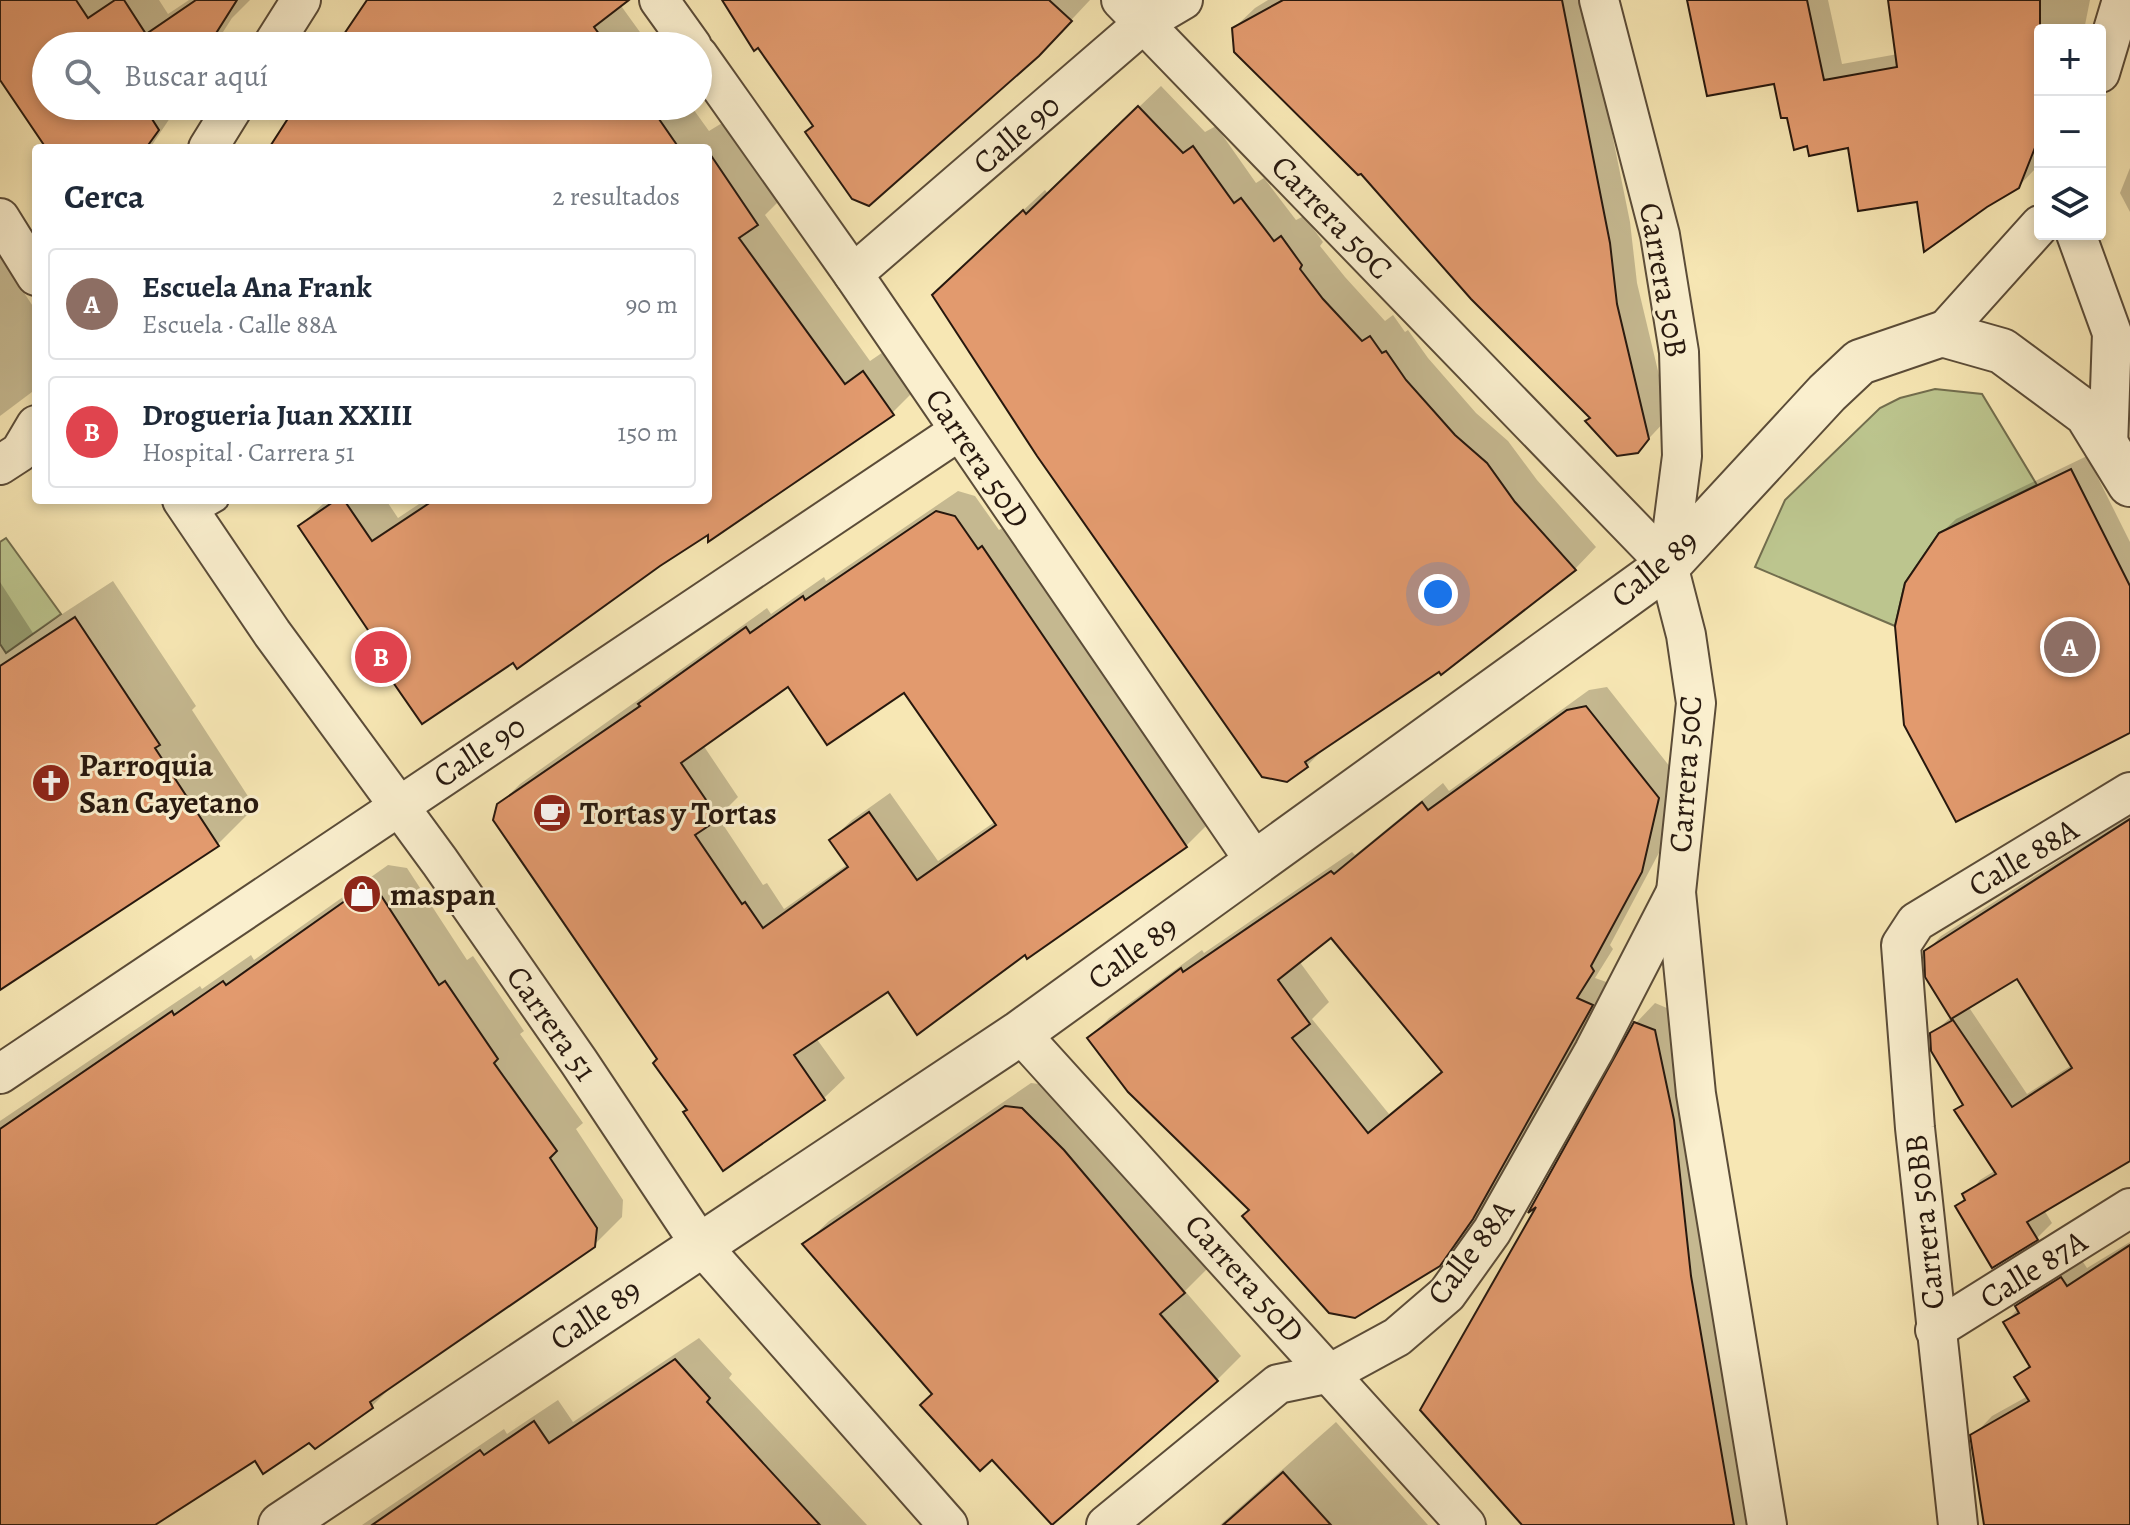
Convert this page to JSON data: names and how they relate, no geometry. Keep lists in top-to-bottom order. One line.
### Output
{"streets":{"street":["Calle 90","Carrera 50C","Carrera 50B","Carrera 50D","Calle 89","Calle 88A","Carrera 51","Carrera 50BB","Calle 87A"]},"crossings":[["Calle 90","Carrera 50C"],["Calle 90","Carrera 50D"],["Calle 90","Carrera 51"],["Carrera 50C","Carrera 50B"],["Carrera 50C","Calle 89"],["Carrera 50C","Calle 88A"],["Carrera 50B","Calle 89"],["Carrera 50D","Calle 89"],["Carrera 50D","Calle 88A"],["Calle 89","Carrera 51"],["Calle 88A","Carrera 50BB"],["Carrera 50BB","Calle 87A"]],"places":{"church":["Parroquia San Cayetano"],"cafe":["Tortas y Tortas"],"shop":["maspan"]},"page":{"map_buttons":["+","−"],"search":"Buscar aquí","heading":["Cerca","2 resultados"],"list":[{"mark":"A","name":"Escuela Ana Frank","note":"Escuela · Calle 88A","value":"90 m"},{"mark":"B","name":"Drogueria Juan XXIII","note":"Hospital · Carrera 51","value":"150 m"}],"pins":["A","B"]}}
